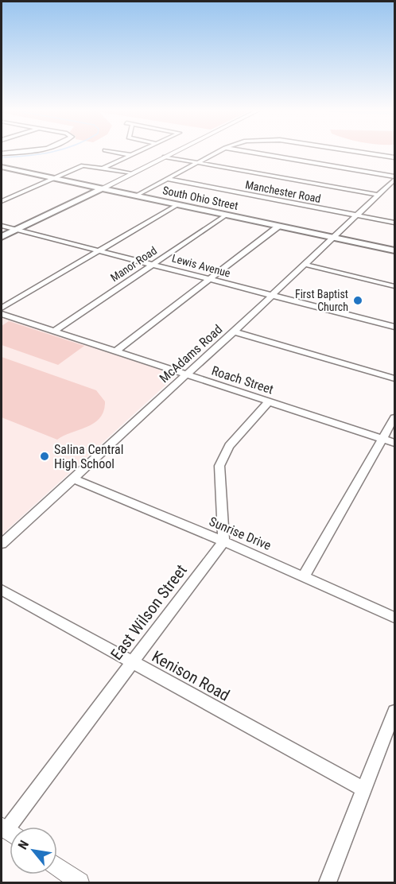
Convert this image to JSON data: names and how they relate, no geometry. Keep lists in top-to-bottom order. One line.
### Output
{"streets":{"main road":["South Ohio Street"],"street":["Manchester Road","Manor Road","Lewis Avenue","McAdams Road","Roach Street","Sunrise Drive","East Wilson Street","Kenison Road"]},"crossings":[["Manchester Road","McAdams Road"],["South Ohio Street","Manor Road"],["South Ohio Street","McAdams Road"],["Manor Road","Lewis Avenue"],["Manor Road","Roach Street"],["Lewis Avenue","McAdams Road"],["McAdams Road","Roach Street"],["McAdams Road","Sunrise Drive"],["Sunrise Drive","East Wilson Street"],["East Wilson Street","Kenison Road"]],"places":["First Baptist Church","Salina Central High School"],"north":"top left"}
